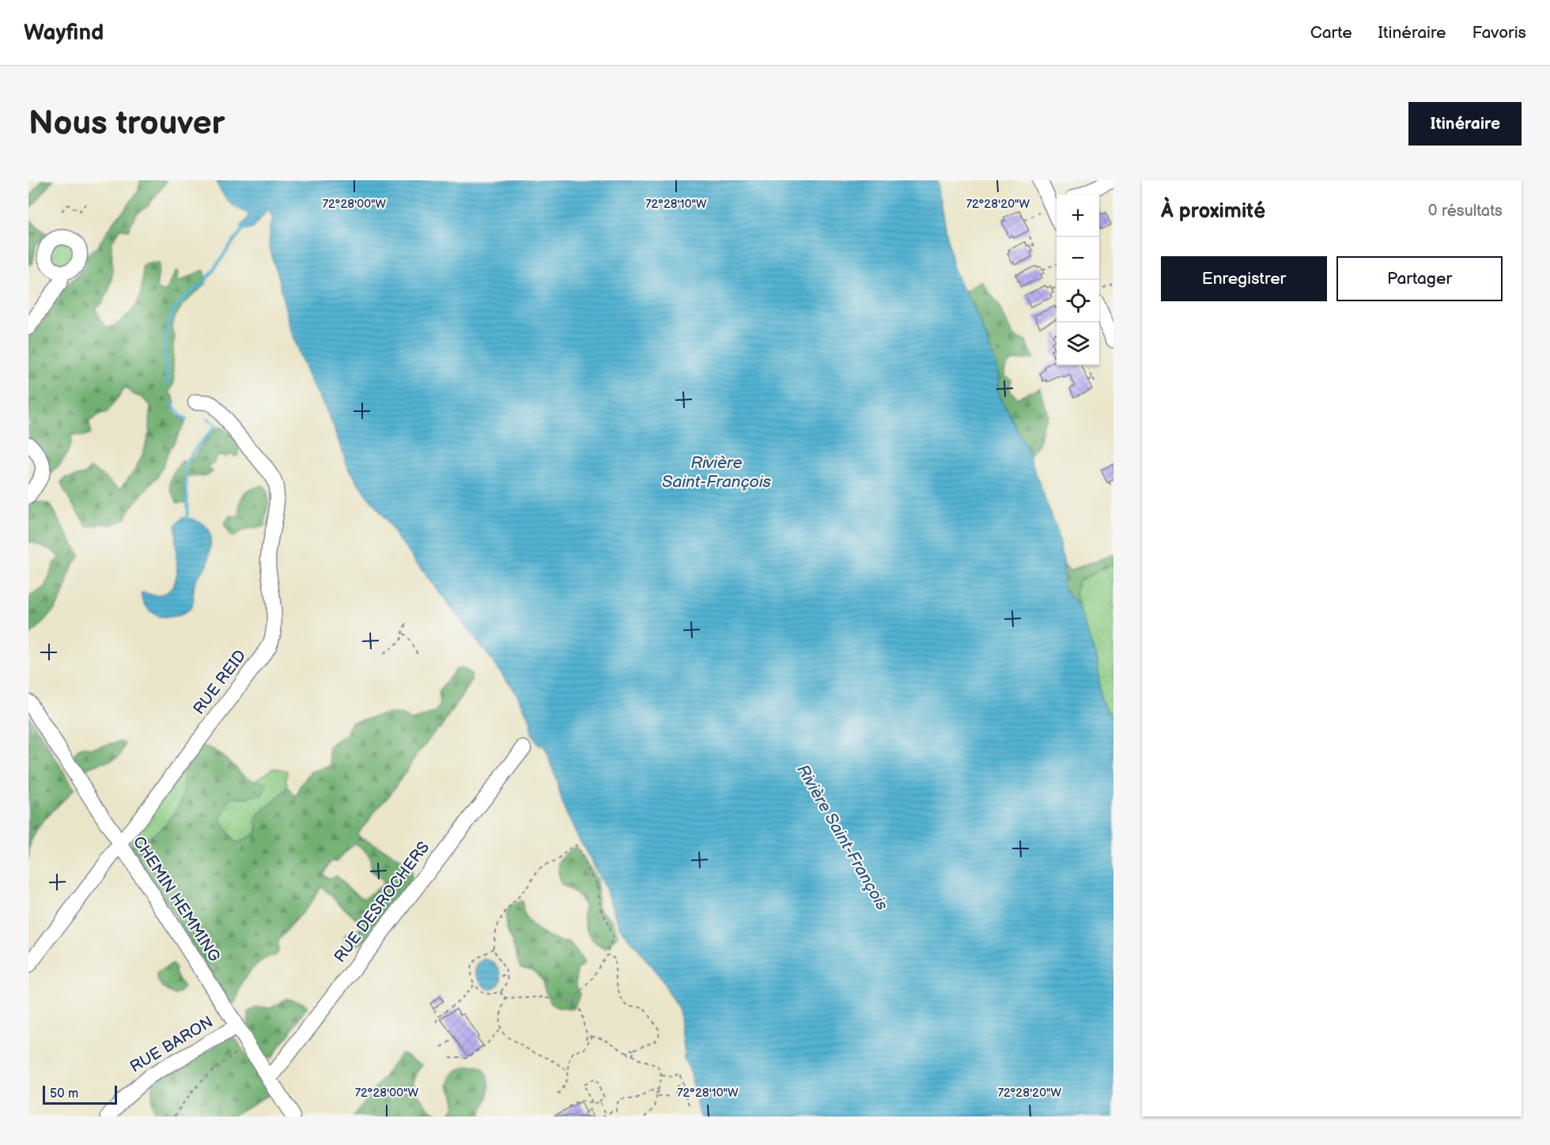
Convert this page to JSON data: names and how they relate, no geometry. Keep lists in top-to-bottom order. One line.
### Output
{"streets":{"street":["RUE REID","CHEMIN HEMMING","RUE DESROCHERS","RUE BARON"]},"crossings":[["RUE REID","CHEMIN HEMMING"],["CHEMIN HEMMING","RUE DESROCHERS"],["CHEMIN HEMMING","RUE BARON"]],"water":["Rivière Saint-François"],"scale_bar":"50 m","page":{"header":"Wayfind","nav":["Carte","Itinéraire","Favoris"],"buttons":["Itinéraire",["Enregistrer","Partager"]],"title":"Nous trouver","heading":["À proximité","0 résultats"],"map_buttons":["+","−"],"scale":"50 m"},"coordinates":["72°28'00\"W","72°28'10\"W","72°28'20\"W"]}
